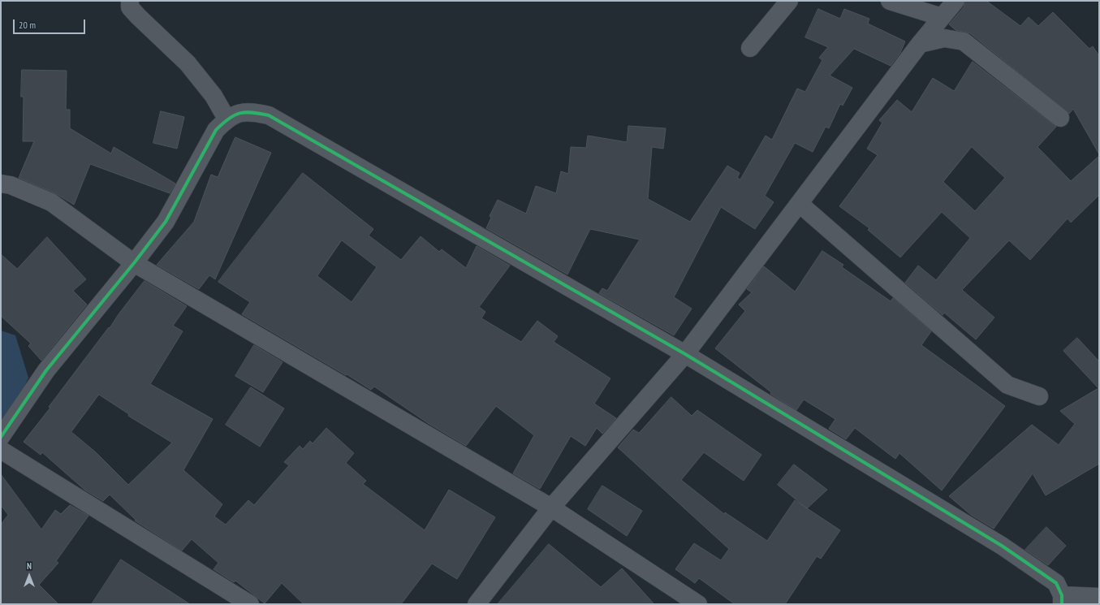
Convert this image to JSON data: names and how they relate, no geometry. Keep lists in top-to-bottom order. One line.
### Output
{"scale_bar":"20 m","north":"top"}
